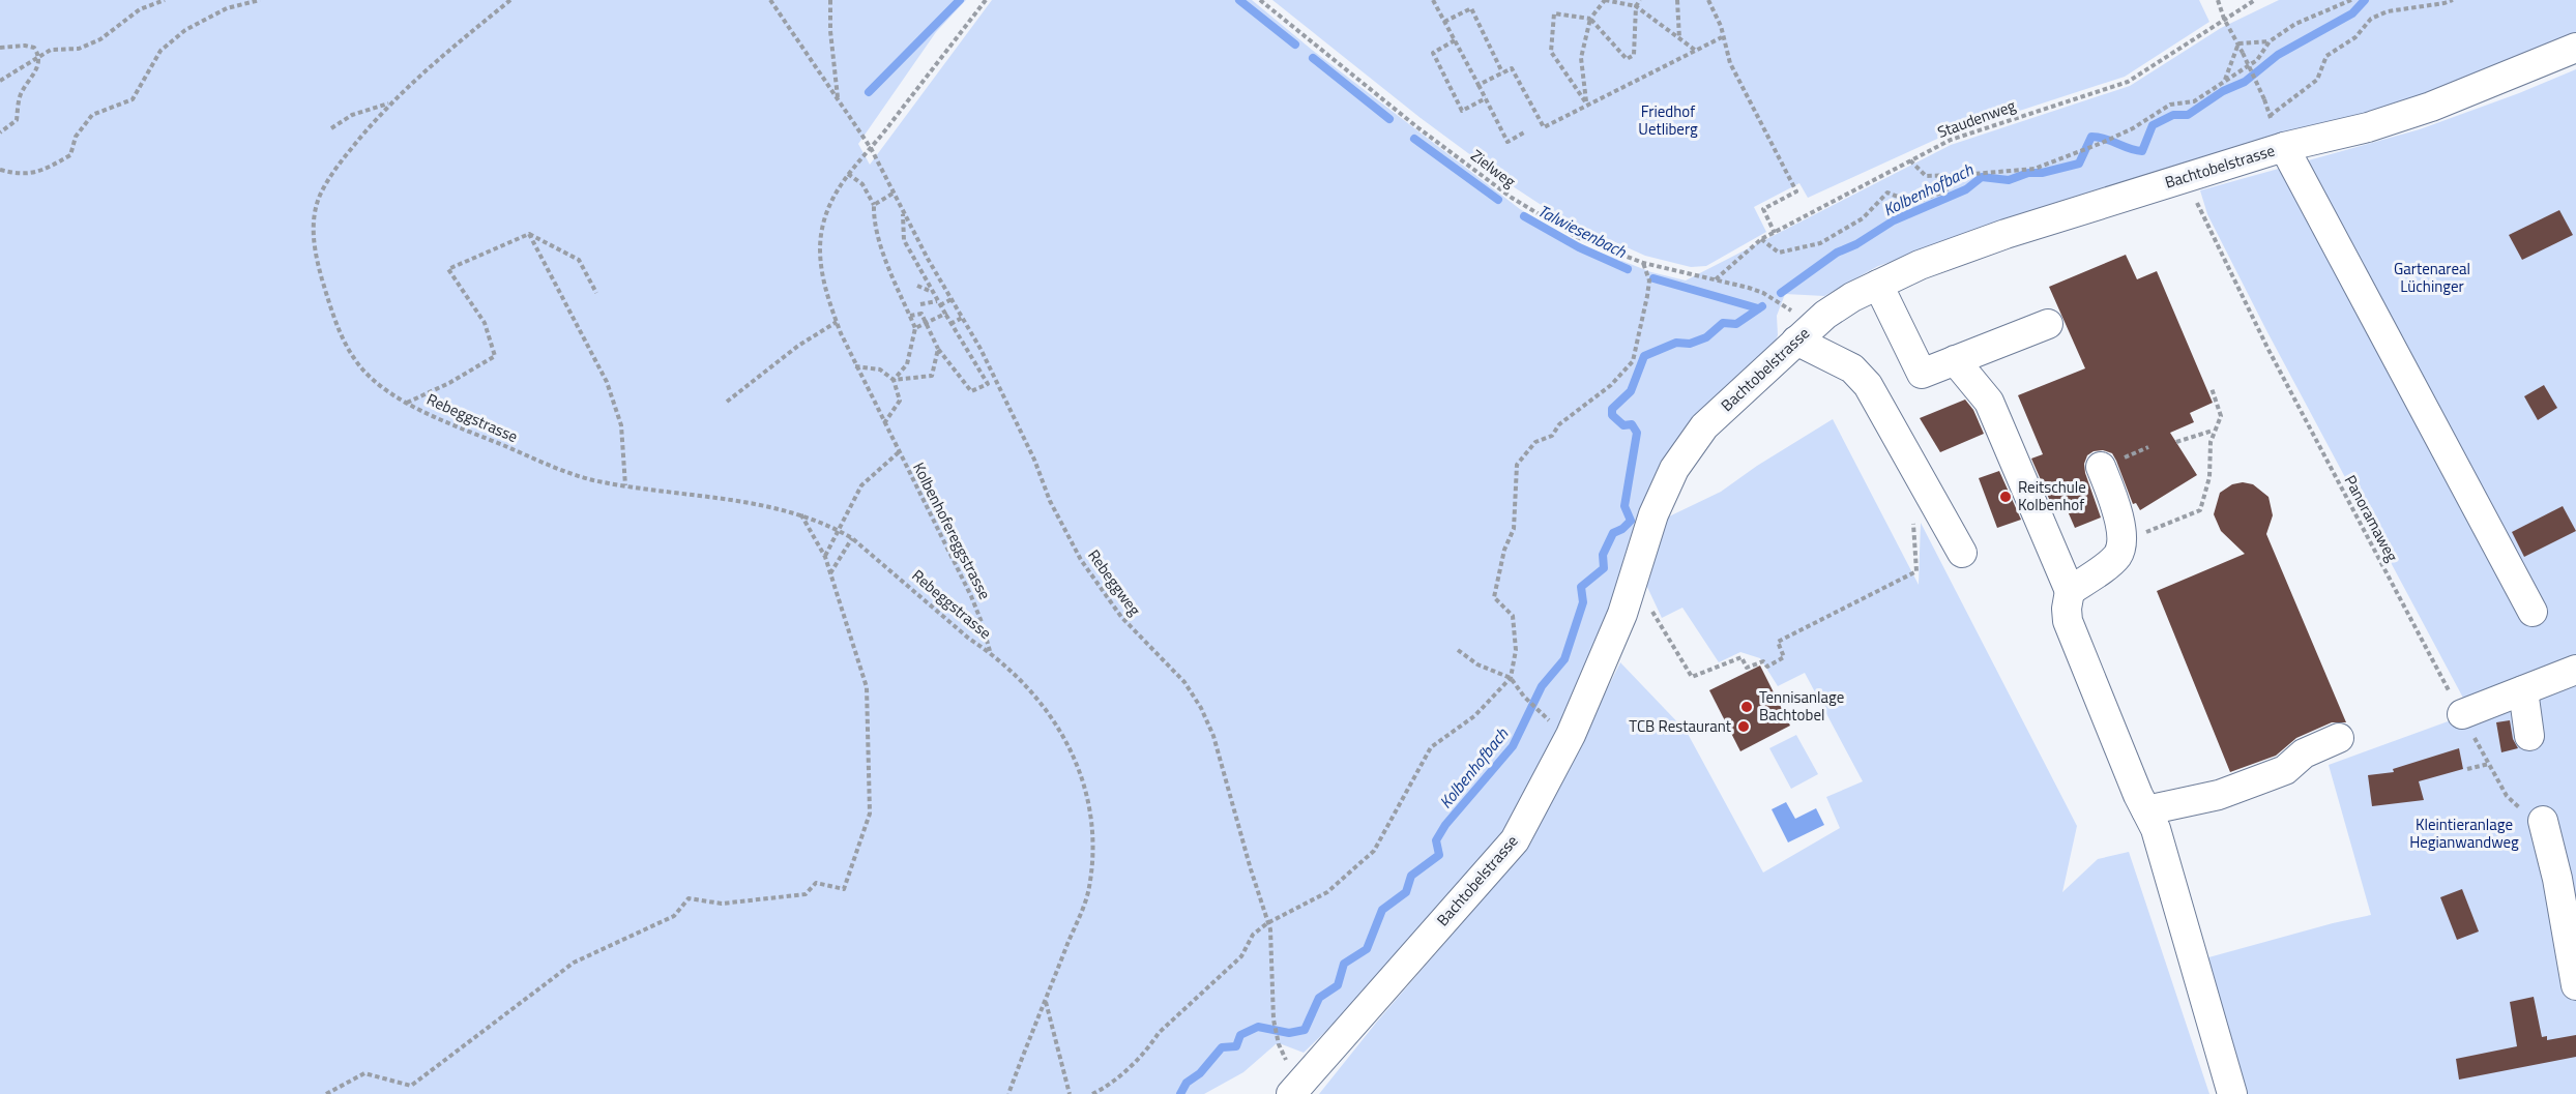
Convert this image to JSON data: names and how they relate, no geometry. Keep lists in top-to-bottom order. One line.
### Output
{"streets":{"street":["Bachtobelstrasse"],"path":["Staudenweg","Zielweg","Rebeggstrasse","Panoramaweg","Kolbenhofereggstrasse","Rebeggweg"]},"crossings":[["Staudenweg","Zielweg"],["Bachtobelstrasse","Zielweg"],["Bachtobelstrasse","Panoramaweg"],["Rebeggstrasse","Kolbenhofereggstrasse"],["Kolbenhofereggstrasse","Rebeggweg"]],"water":["Kolbenhofbach","Talwiesenbach"],"parks":["Friedhof Uetliberg","Gartenareal Lüchinger","Kleintieranlage Hegianwandweg"],"places":["Reitschule Kolbenhof","Tennisanlage Bachtobel","TCB Restaurant"]}
